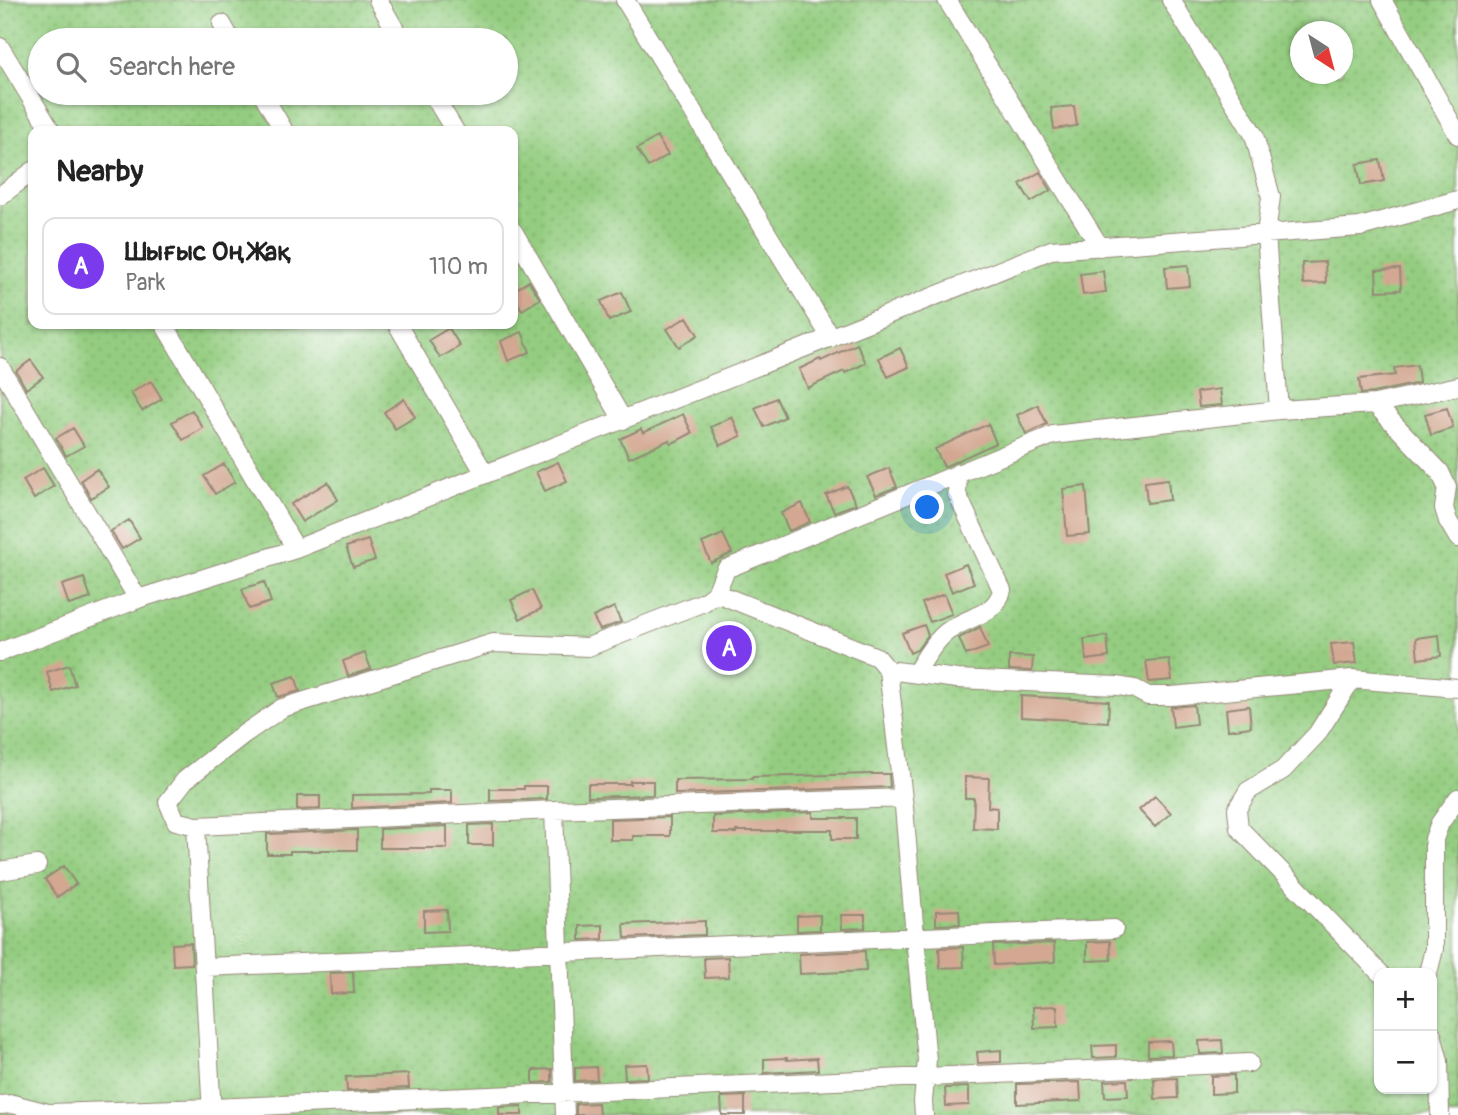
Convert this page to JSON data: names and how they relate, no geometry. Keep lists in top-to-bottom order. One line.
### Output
{"north":"bottom right","page":{"search":"Search here","heading":"Nearby","list":[{"mark":"A","name":"Шығыс Оң Жақ","note":"Park","value":"110 m"}],"pins":"A","map_buttons":["+","−"]}}
